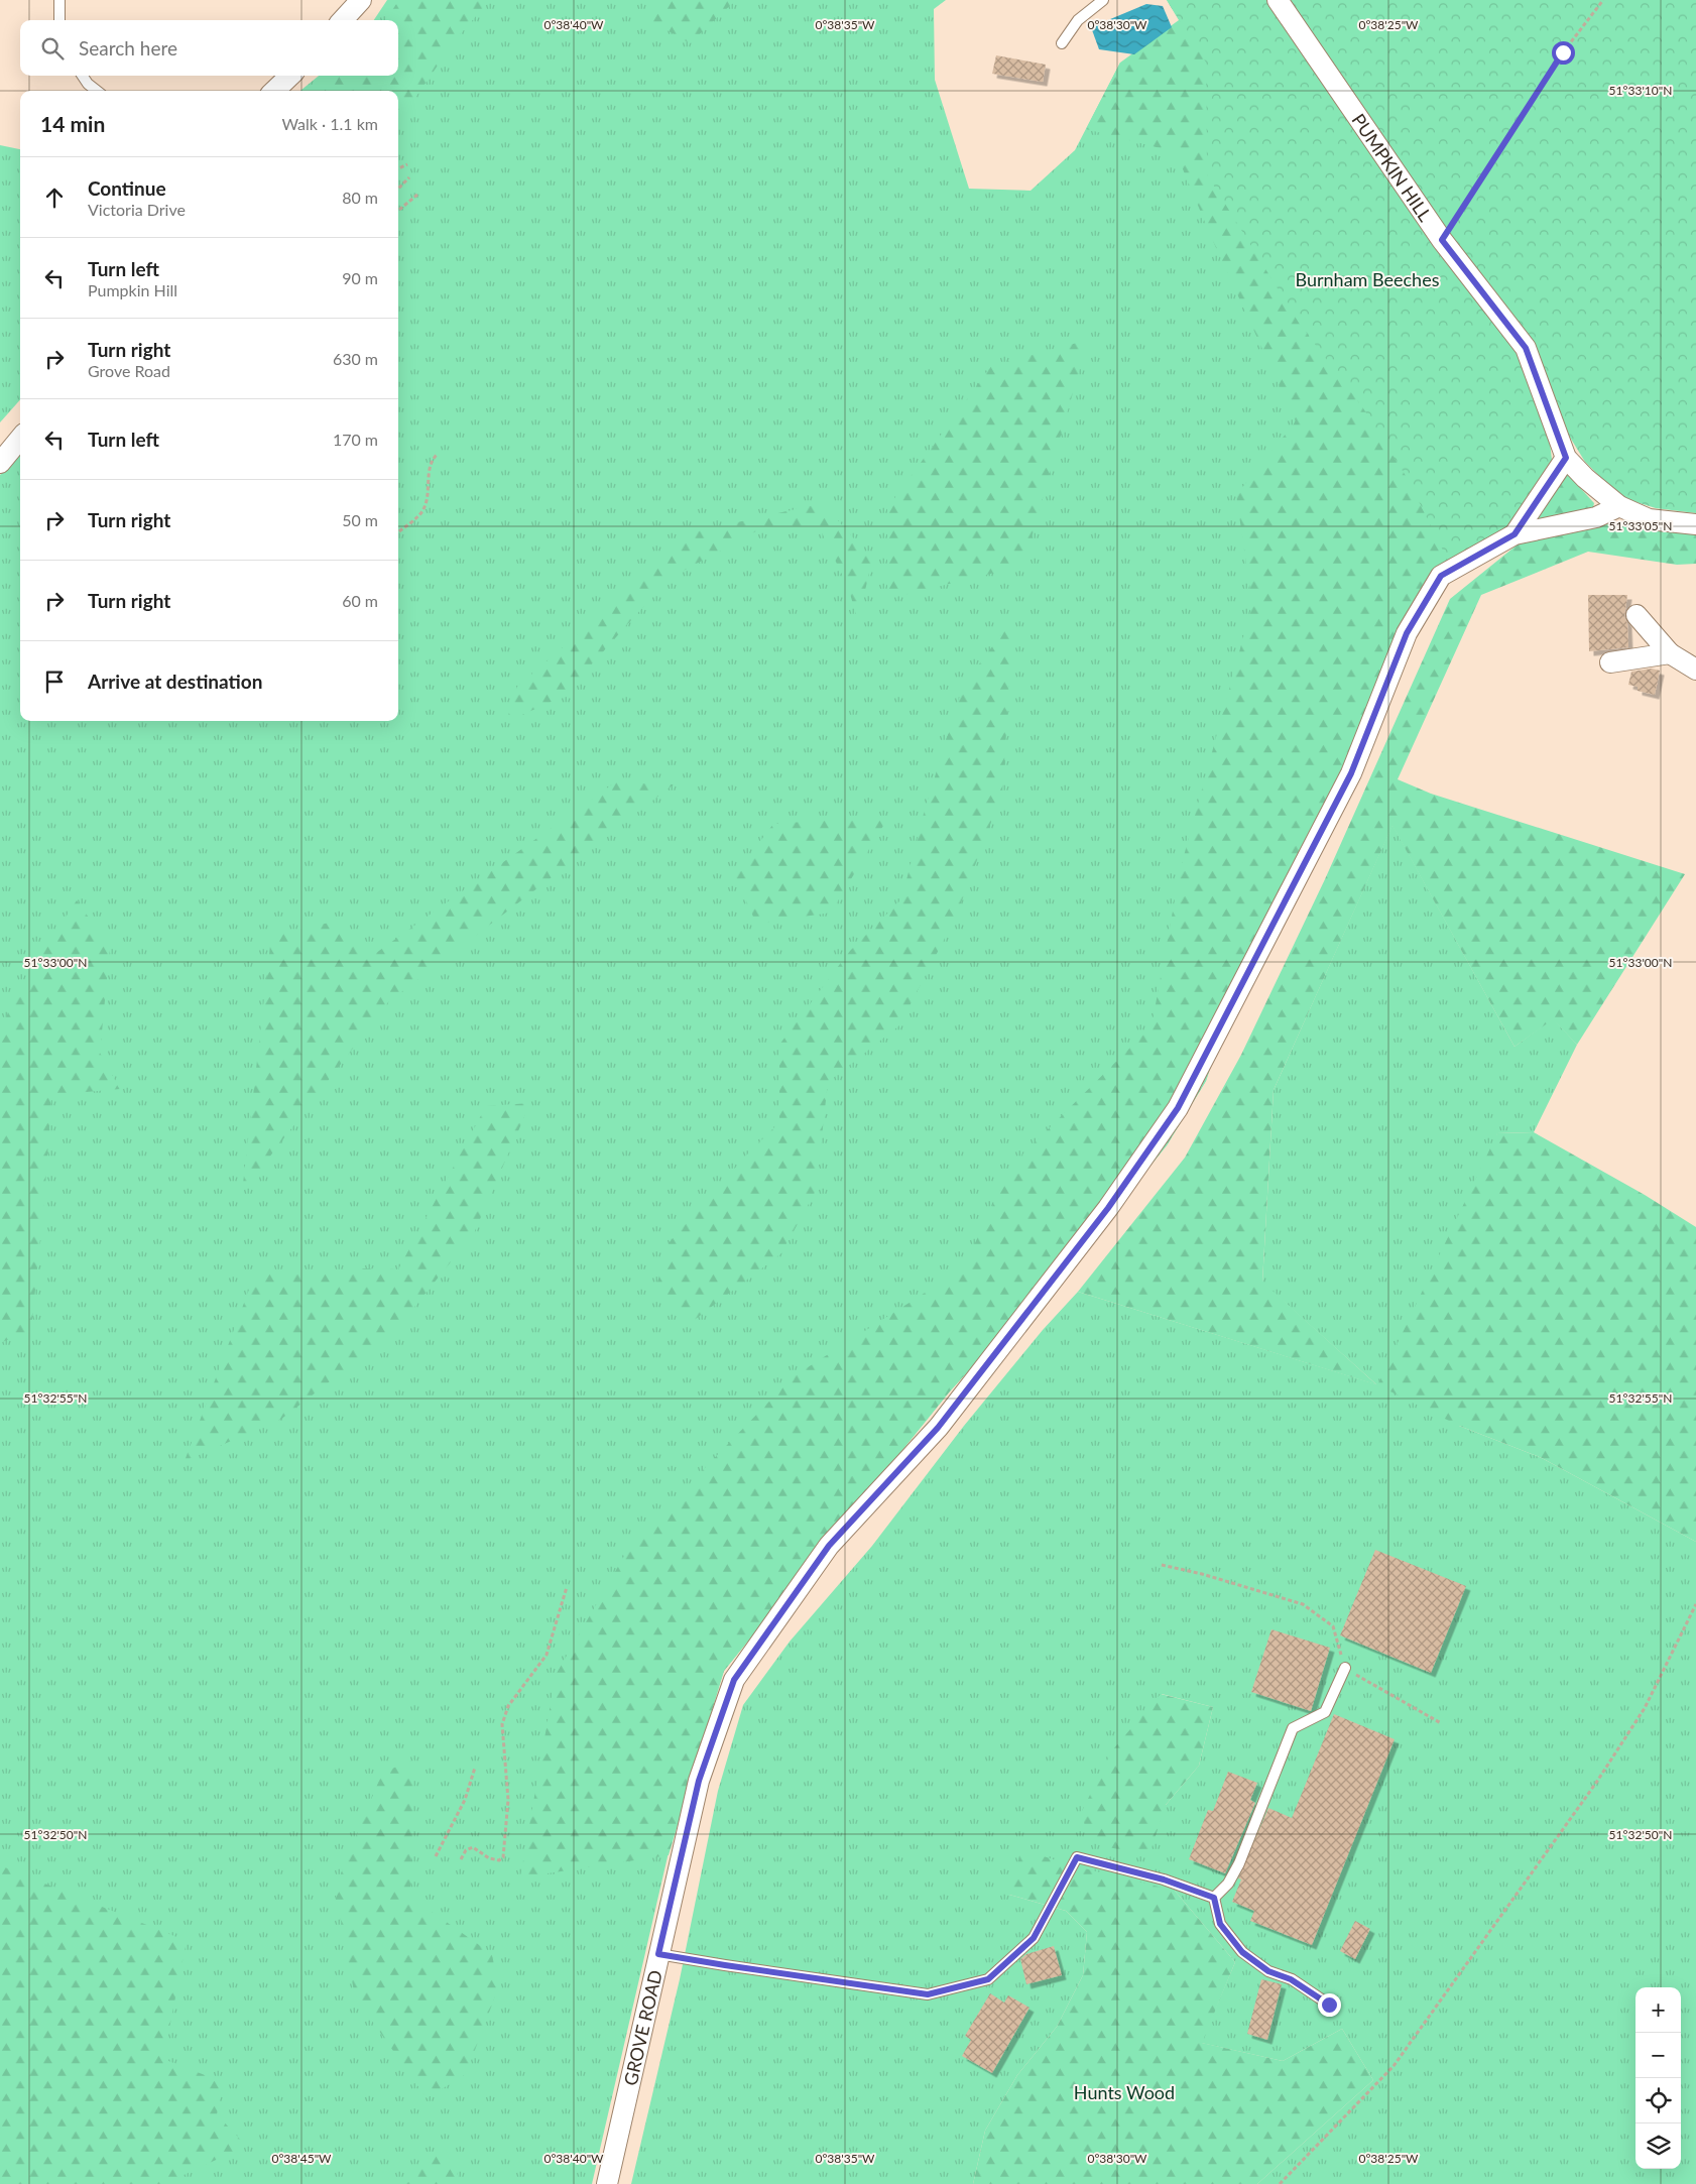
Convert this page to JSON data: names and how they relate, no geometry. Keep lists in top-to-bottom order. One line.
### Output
{"streets":{"street":["PUMPKIN HILL","GROVE ROAD"]},"crossings":[["PUMPKIN HILL","GROVE ROAD"]],"parks":["Burnham Beeches","Hunts Wood"],"page":{"search":"Search here","heading":["14 min","Walk · 1.1 km"],"list":[["Continue","Victoria Drive","80 m"],["Turn left","Pumpkin Hill","90 m"],["Turn right","Grove Road","630 m"],["Turn left","170 m"],["Turn right","50 m"],["Turn right","60 m"],"Arrive at destination"],"map_buttons":["+","−"]},"coordinates":["0°38'40\"W","0°38'35\"W","0°38'30\"W","0°38'25\"W","51°33'10\"N","51°33'05\"N","51°33'00\"N","51°32'55\"N","51°32'50\"N","0°38'45\"W"]}
